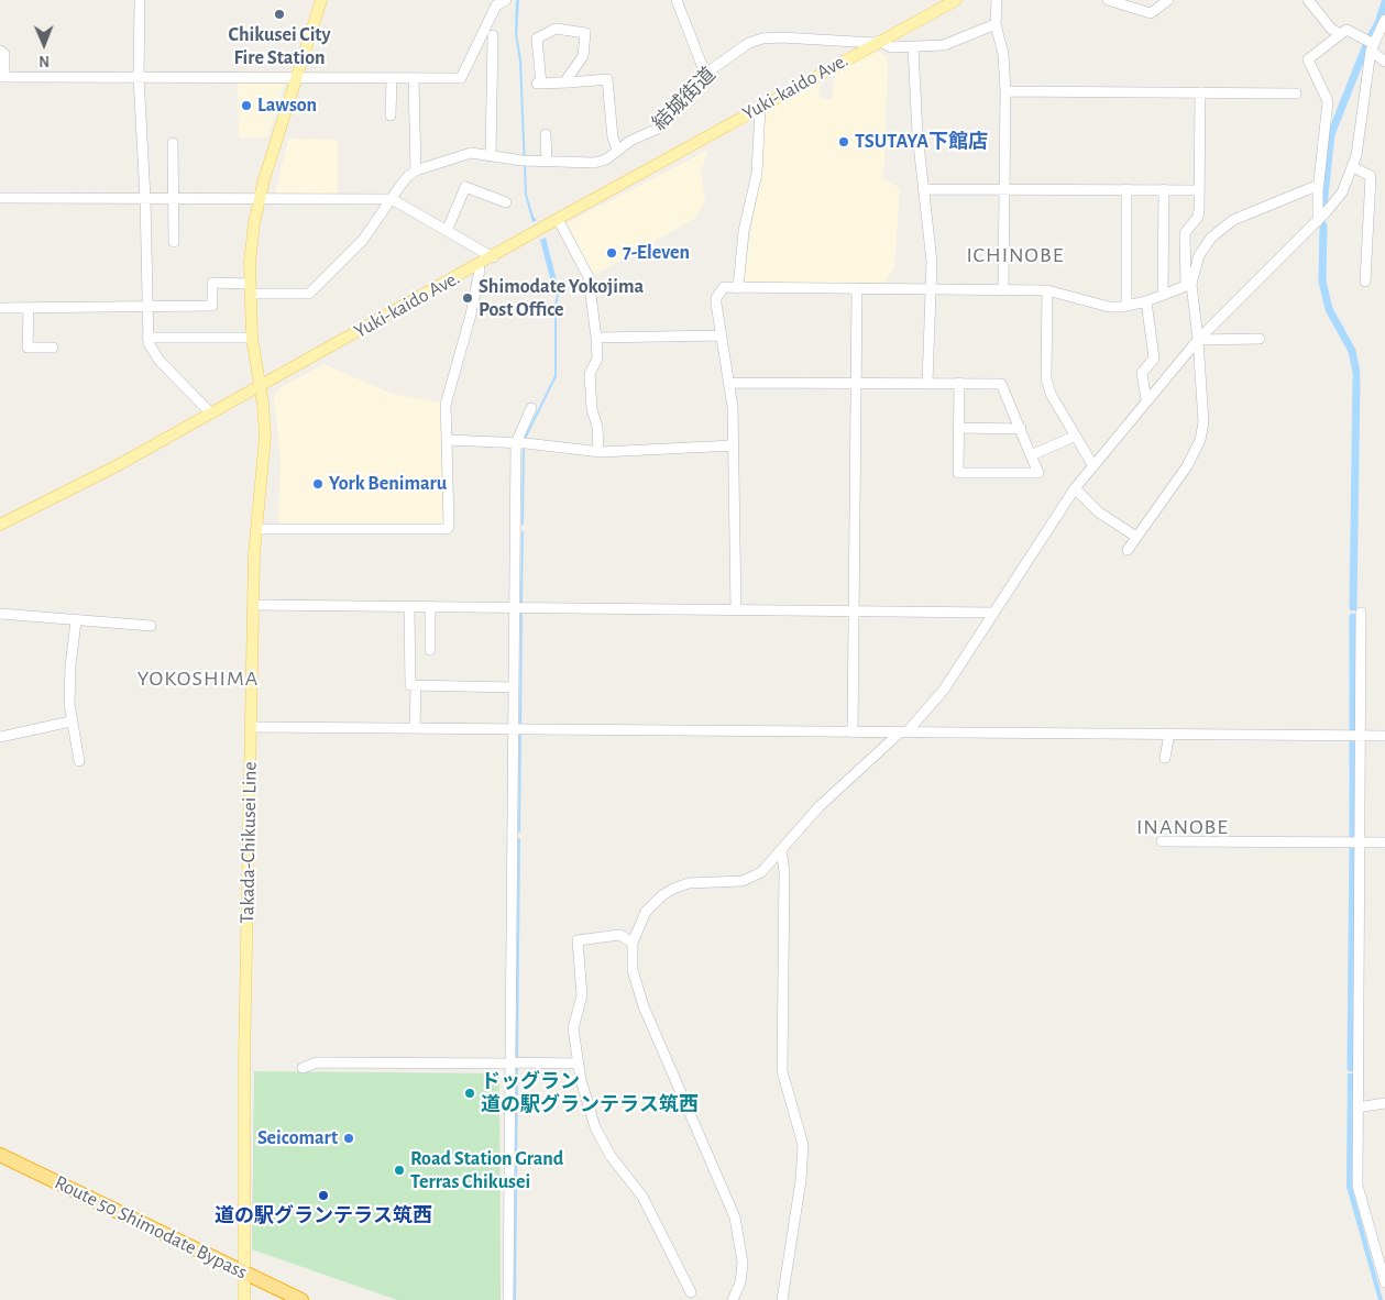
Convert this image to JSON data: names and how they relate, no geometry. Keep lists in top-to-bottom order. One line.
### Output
{"streets":{"highway":["Route 50 Shimodate Bypass"],"main road":["Yuki-kaido Ave.","Takada-Chikusei Line"],"street":["結城街道"]},"crossings":[["Yuki-kaido Ave.","結城街道"],["Yuki-kaido Ave.","Takada-Chikusei Line"],["Takada-Chikusei Line","Route 50 Shimodate Bypass"]],"districts":["ICHINOBE","YOKOSHIMA","INANOBE"],"places":["Chikusei City Fire Station","Lawson","TSUTAYA下館店","7-Eleven","Shimodate Yokojima Post Office","York Benimaru","ドッグラン 道の駅グランテラス筑西","Seicomart","Road Station Grand Terras Chikusei","道の駅グランテラス筑西"],"north":"bottom"}
